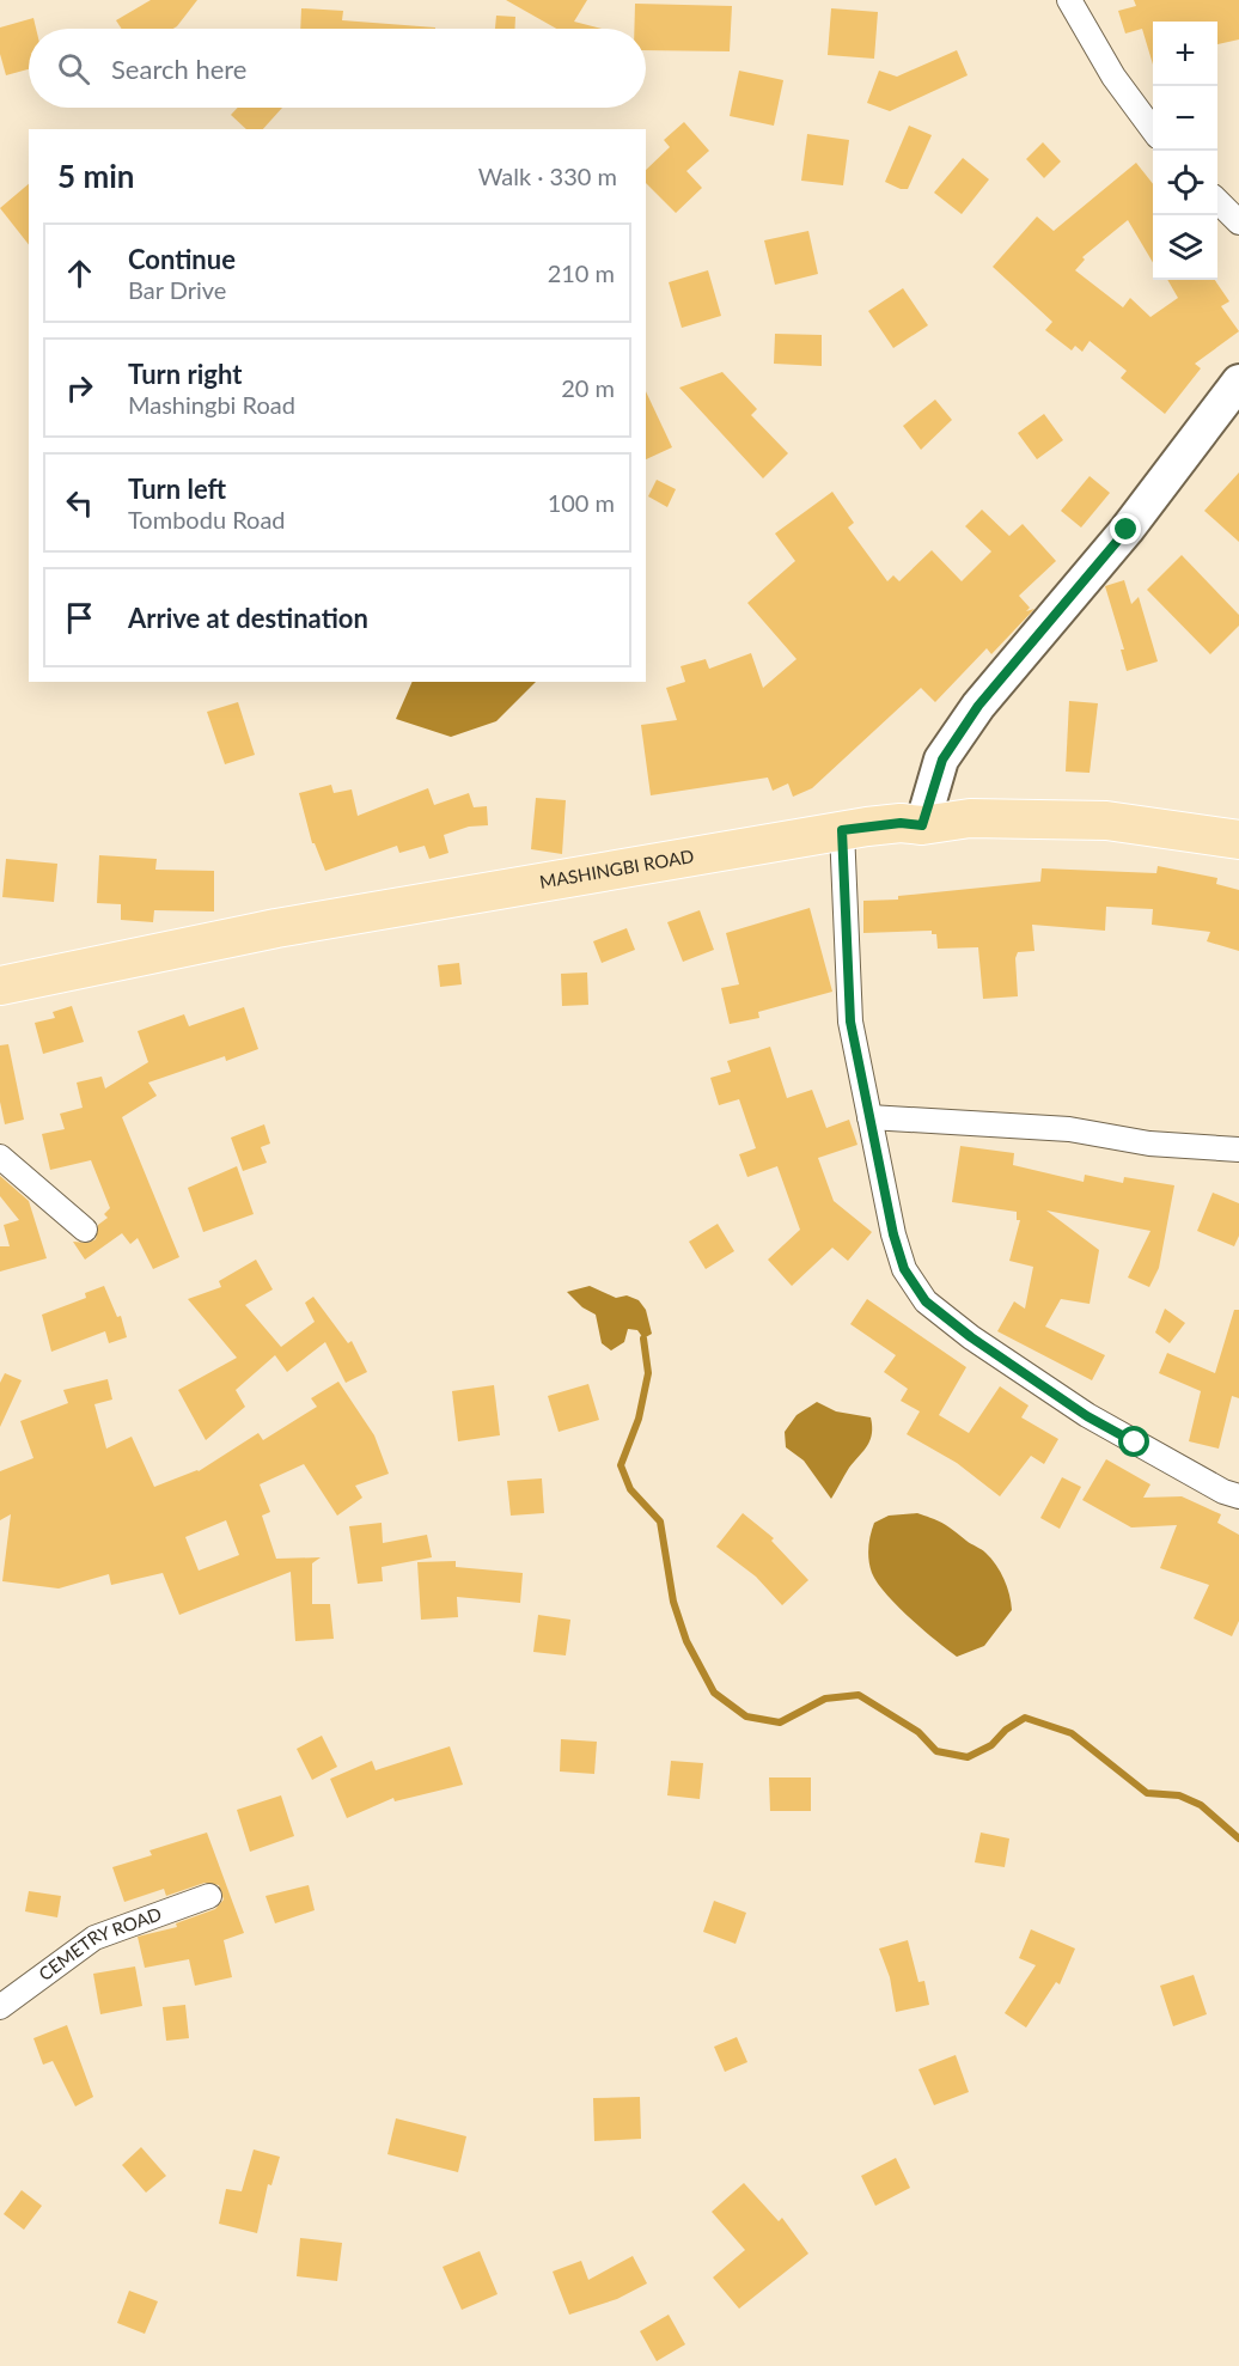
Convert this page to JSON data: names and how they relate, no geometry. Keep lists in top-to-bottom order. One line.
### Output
{"streets":{"main road":["MASHINGBI ROAD"],"street":["CEMETRY ROAD"]},"page":{"map_buttons":["+","−"],"search":"Search here","heading":["5 min","Walk · 330 m"],"list":[["Continue","Bar Drive","210 m"],["Turn right","Mashingbi Road","20 m"],["Turn left","Tombodu Road","100 m"],"Arrive at destination"]}}
